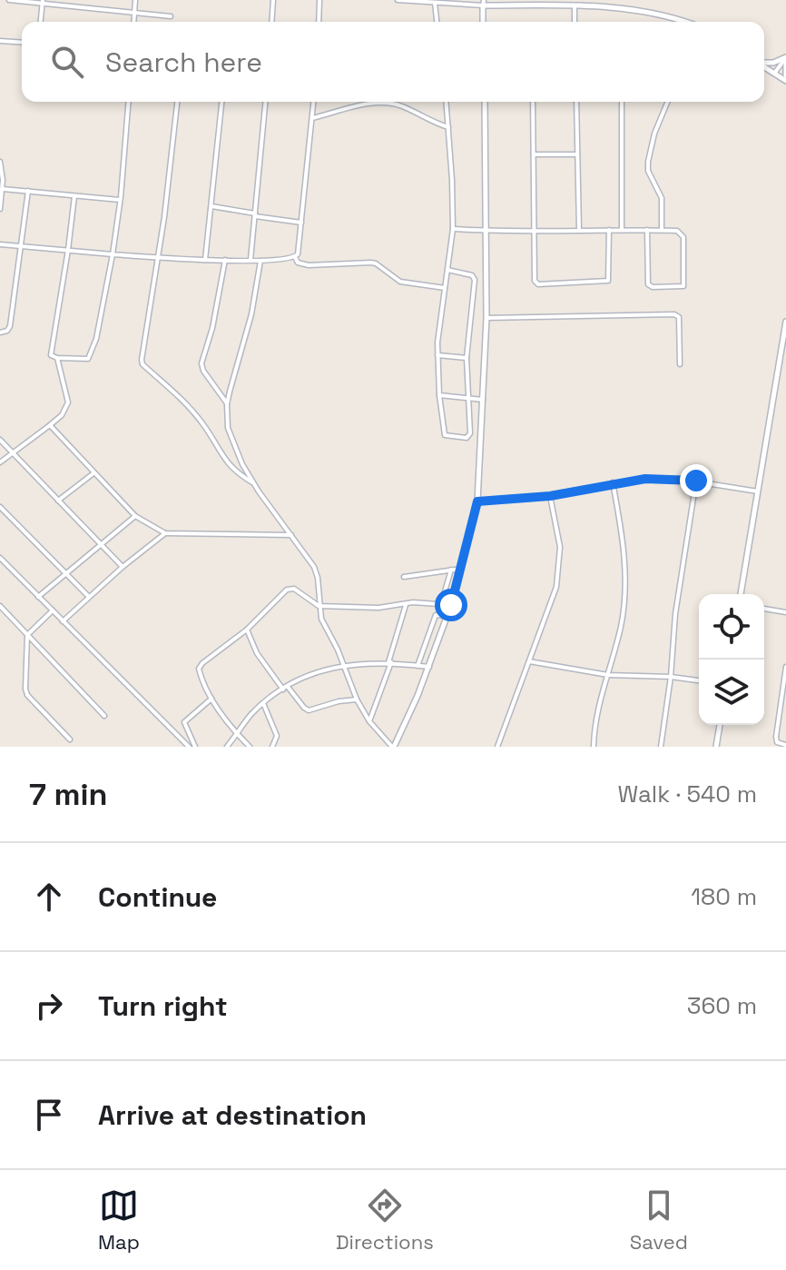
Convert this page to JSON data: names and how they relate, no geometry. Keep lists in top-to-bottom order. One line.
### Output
{"page":{"search":"Search here","heading":["7 min","Walk · 540 m"],"list":[["Continue","180 m"],["Turn right","360 m"],"Arrive at destination"],"nav":["Map","Directions","Saved"]}}
